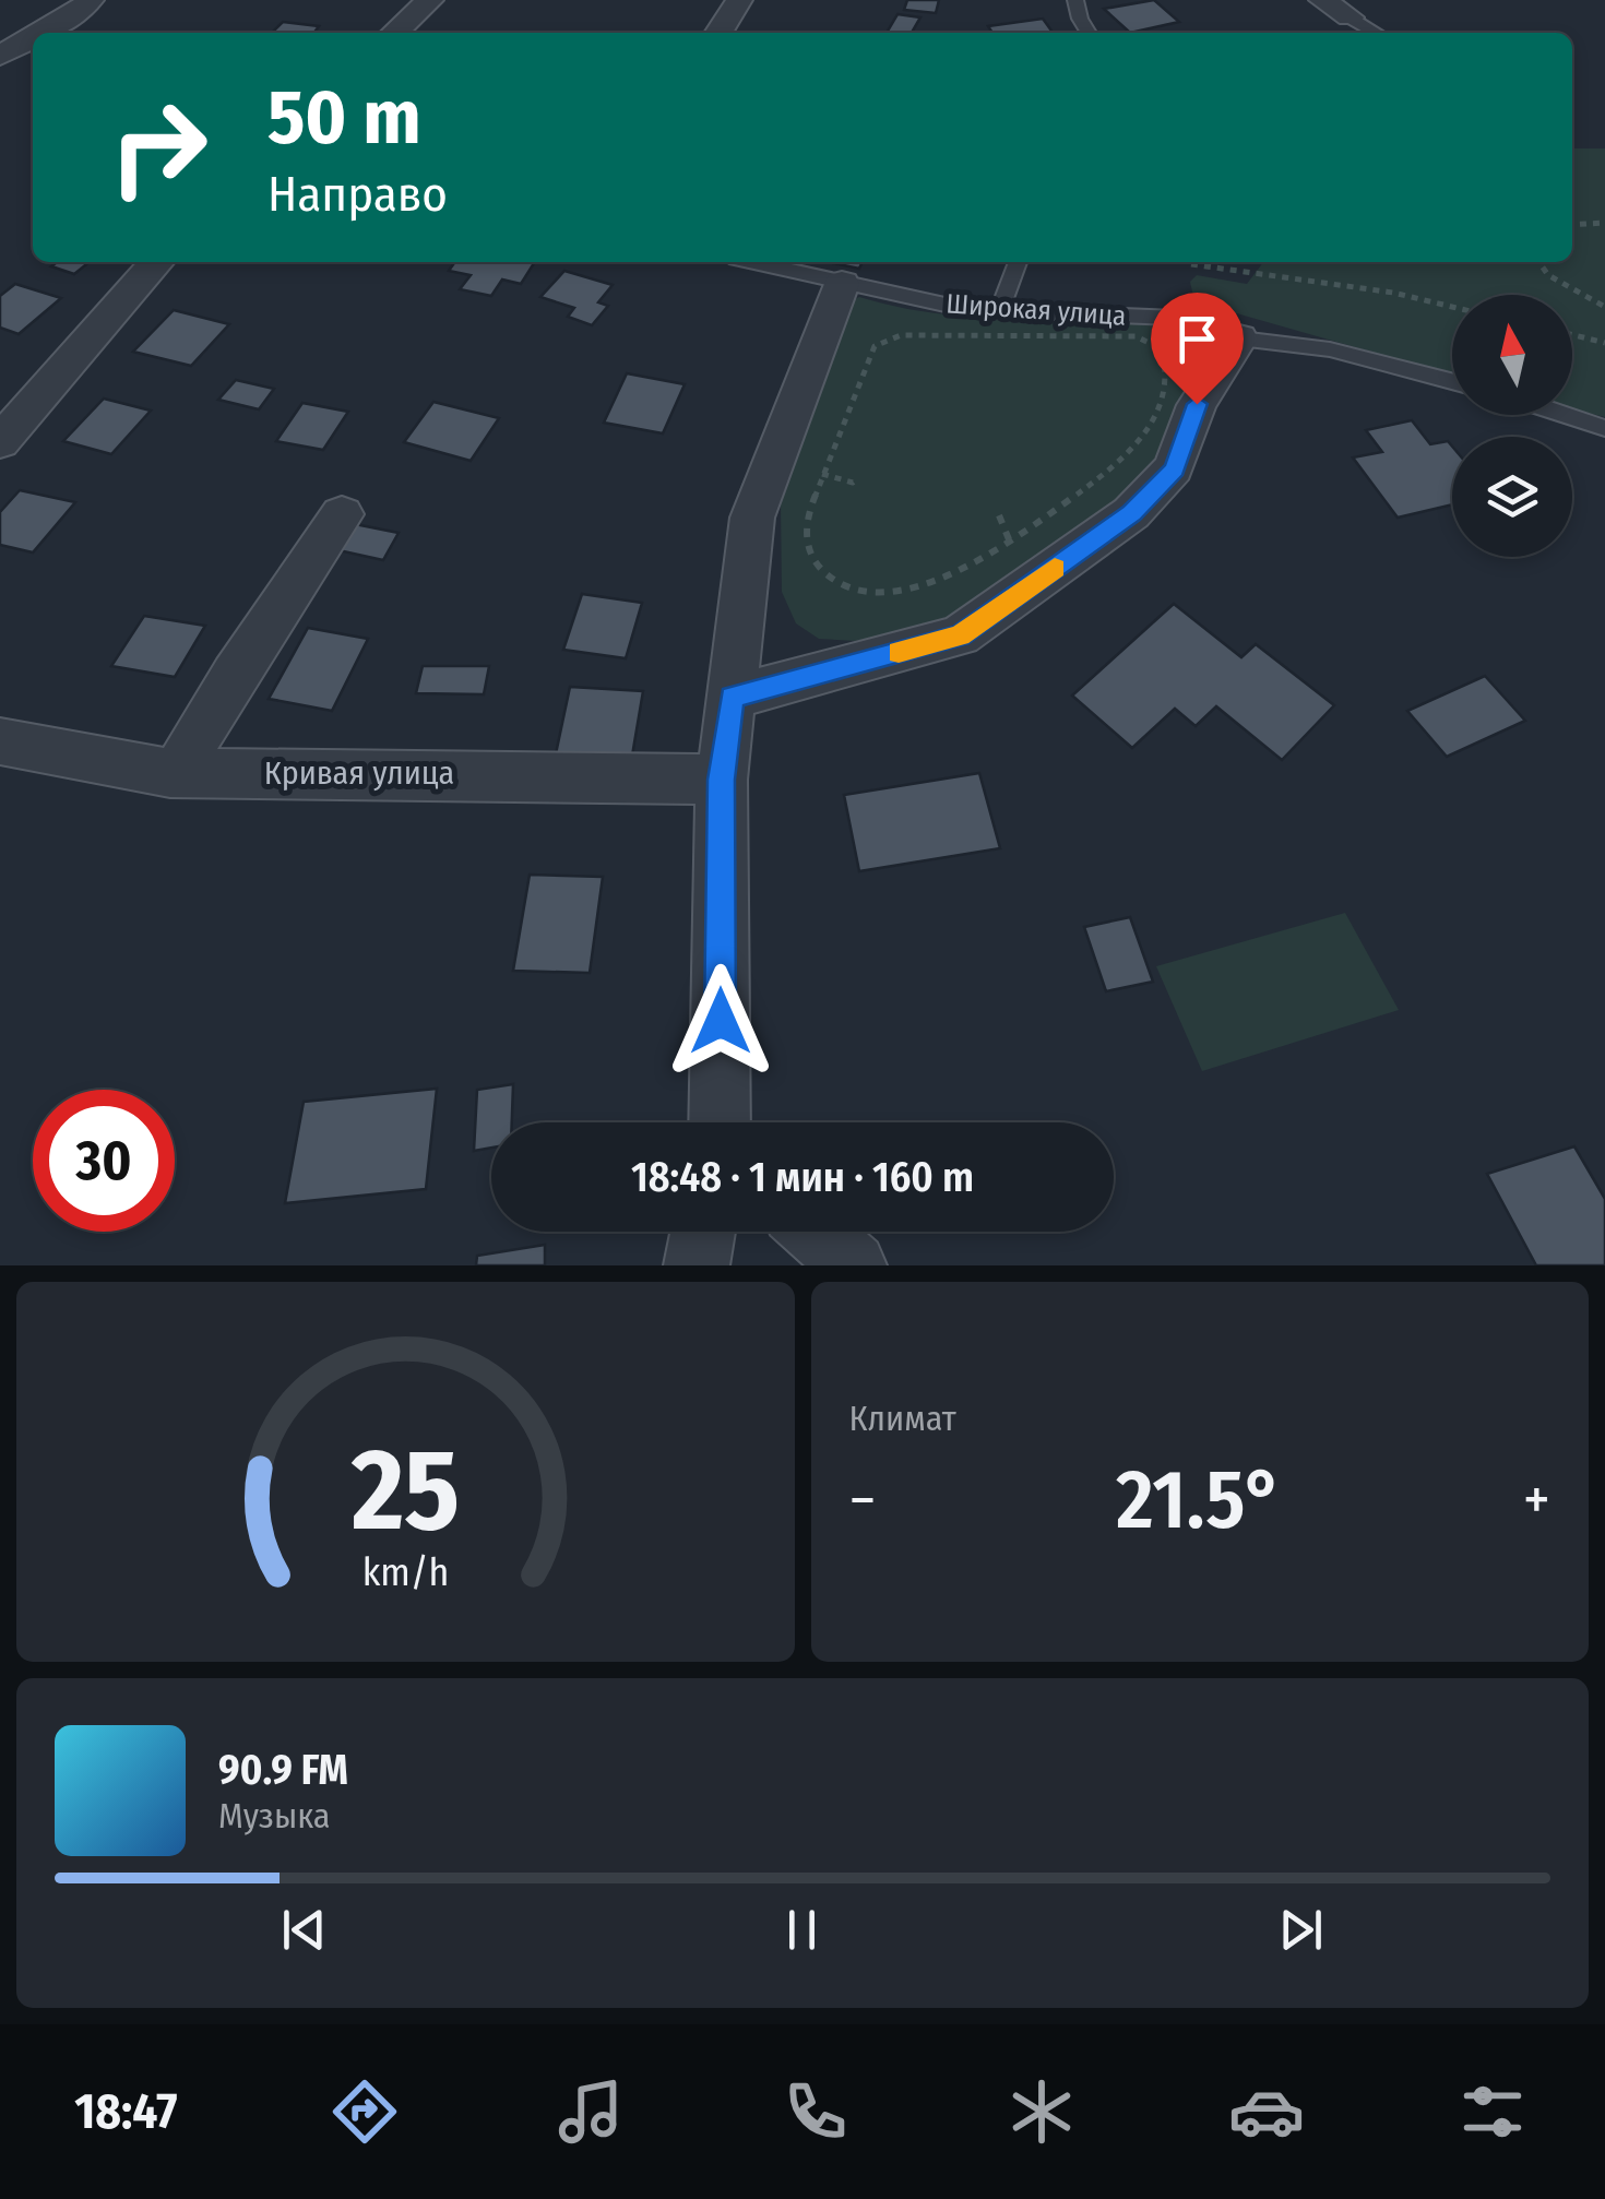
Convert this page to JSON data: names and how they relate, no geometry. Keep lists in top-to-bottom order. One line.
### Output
{"streets":{"street":["Кривая улица"],"lane":["Широкая улица"]},"north":"top","page":{"turn":["50 m","Направо"],"limit":"30","trip":"18:48 · 1 мин · 160 m","tile":"Климат","heat":["−","21.5°","+"],"song":["90.9 FM","Музыка"],"tabs":"18:47","gauge":["25","km/h"]}}
